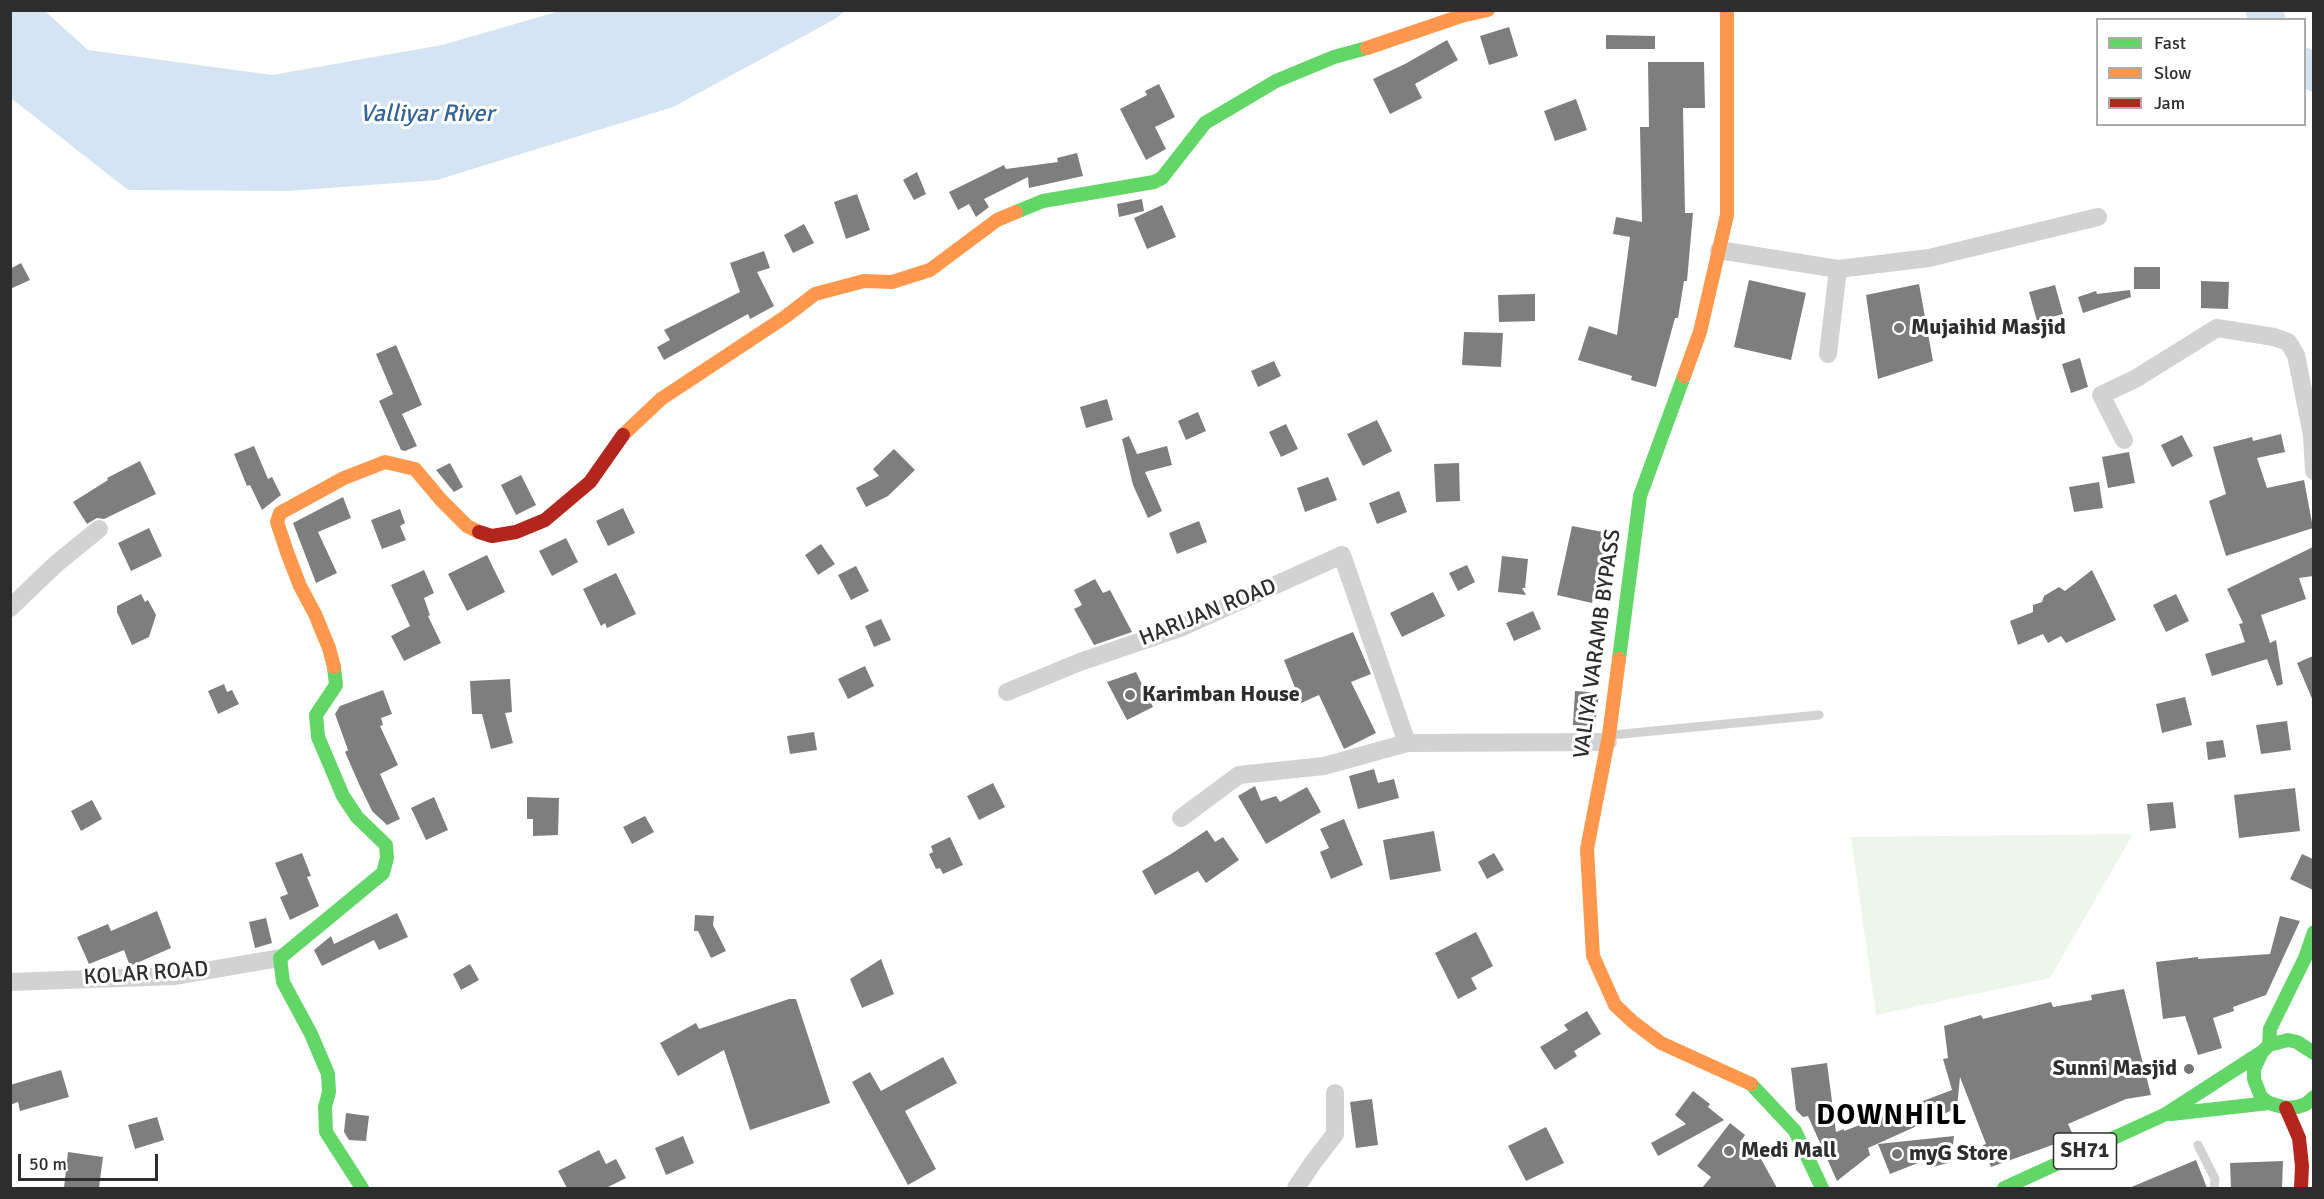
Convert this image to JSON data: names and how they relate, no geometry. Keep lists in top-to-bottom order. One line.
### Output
{"streets":{"main road":["VALIYA VARAMB BYPASS","SH71"],"street":["HARIJAN ROAD","KOLAR ROAD"]},"districts":["DOWNHILL"],"water":["Valliyar River"],"places":["Mujaihid Masjid","Karimban House","Sunni Masjid","Medi Mall","myG Store"],"legend":["Fast","Slow","Jam"],"scale_bar":"50 m"}
